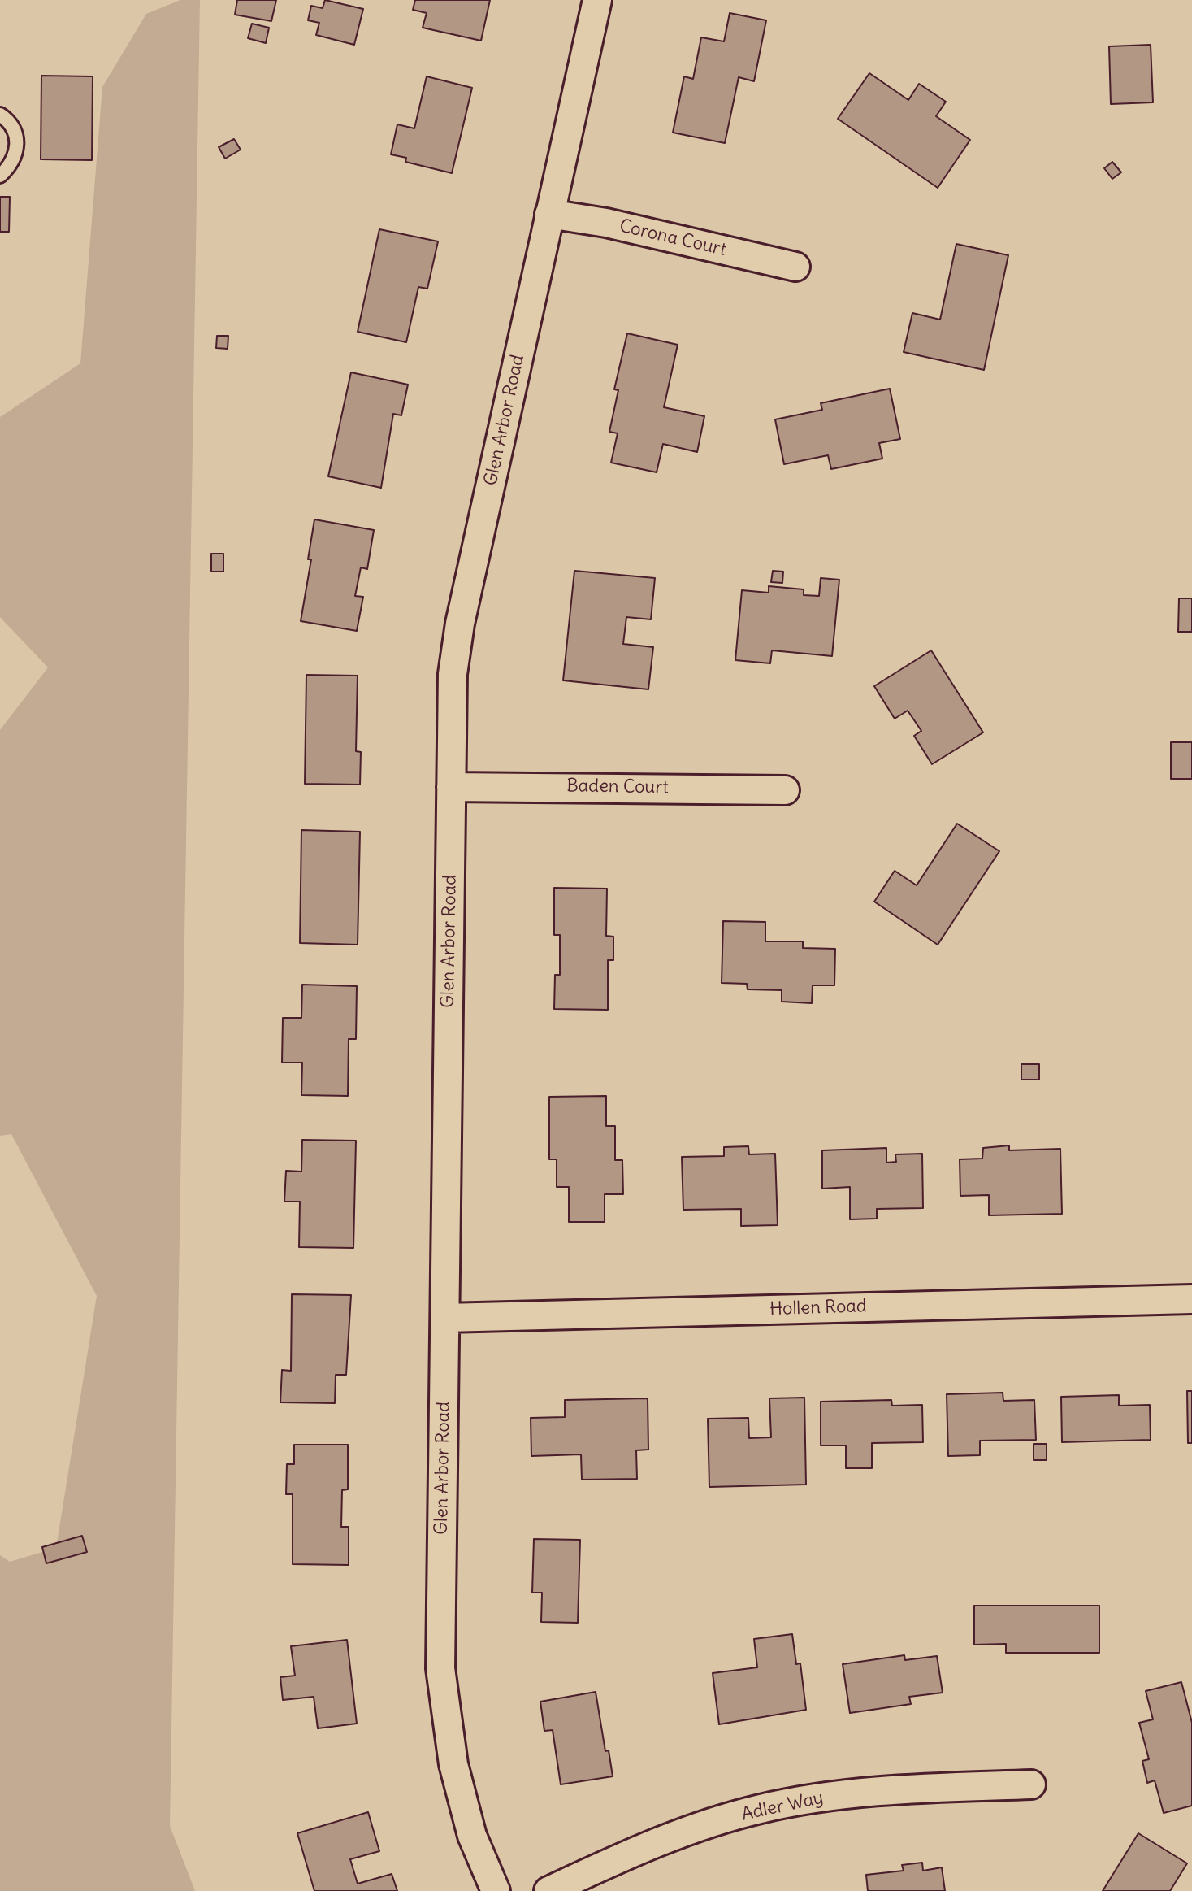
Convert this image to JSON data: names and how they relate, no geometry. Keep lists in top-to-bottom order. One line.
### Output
{"streets":{"street":["Corona Court","Glen Arbor Road","Baden Court","Hollen Road","Adler Way"]},"crossings":[["Corona Court","Glen Arbor Road"],["Glen Arbor Road","Baden Court"],["Glen Arbor Road","Hollen Road"]]}
